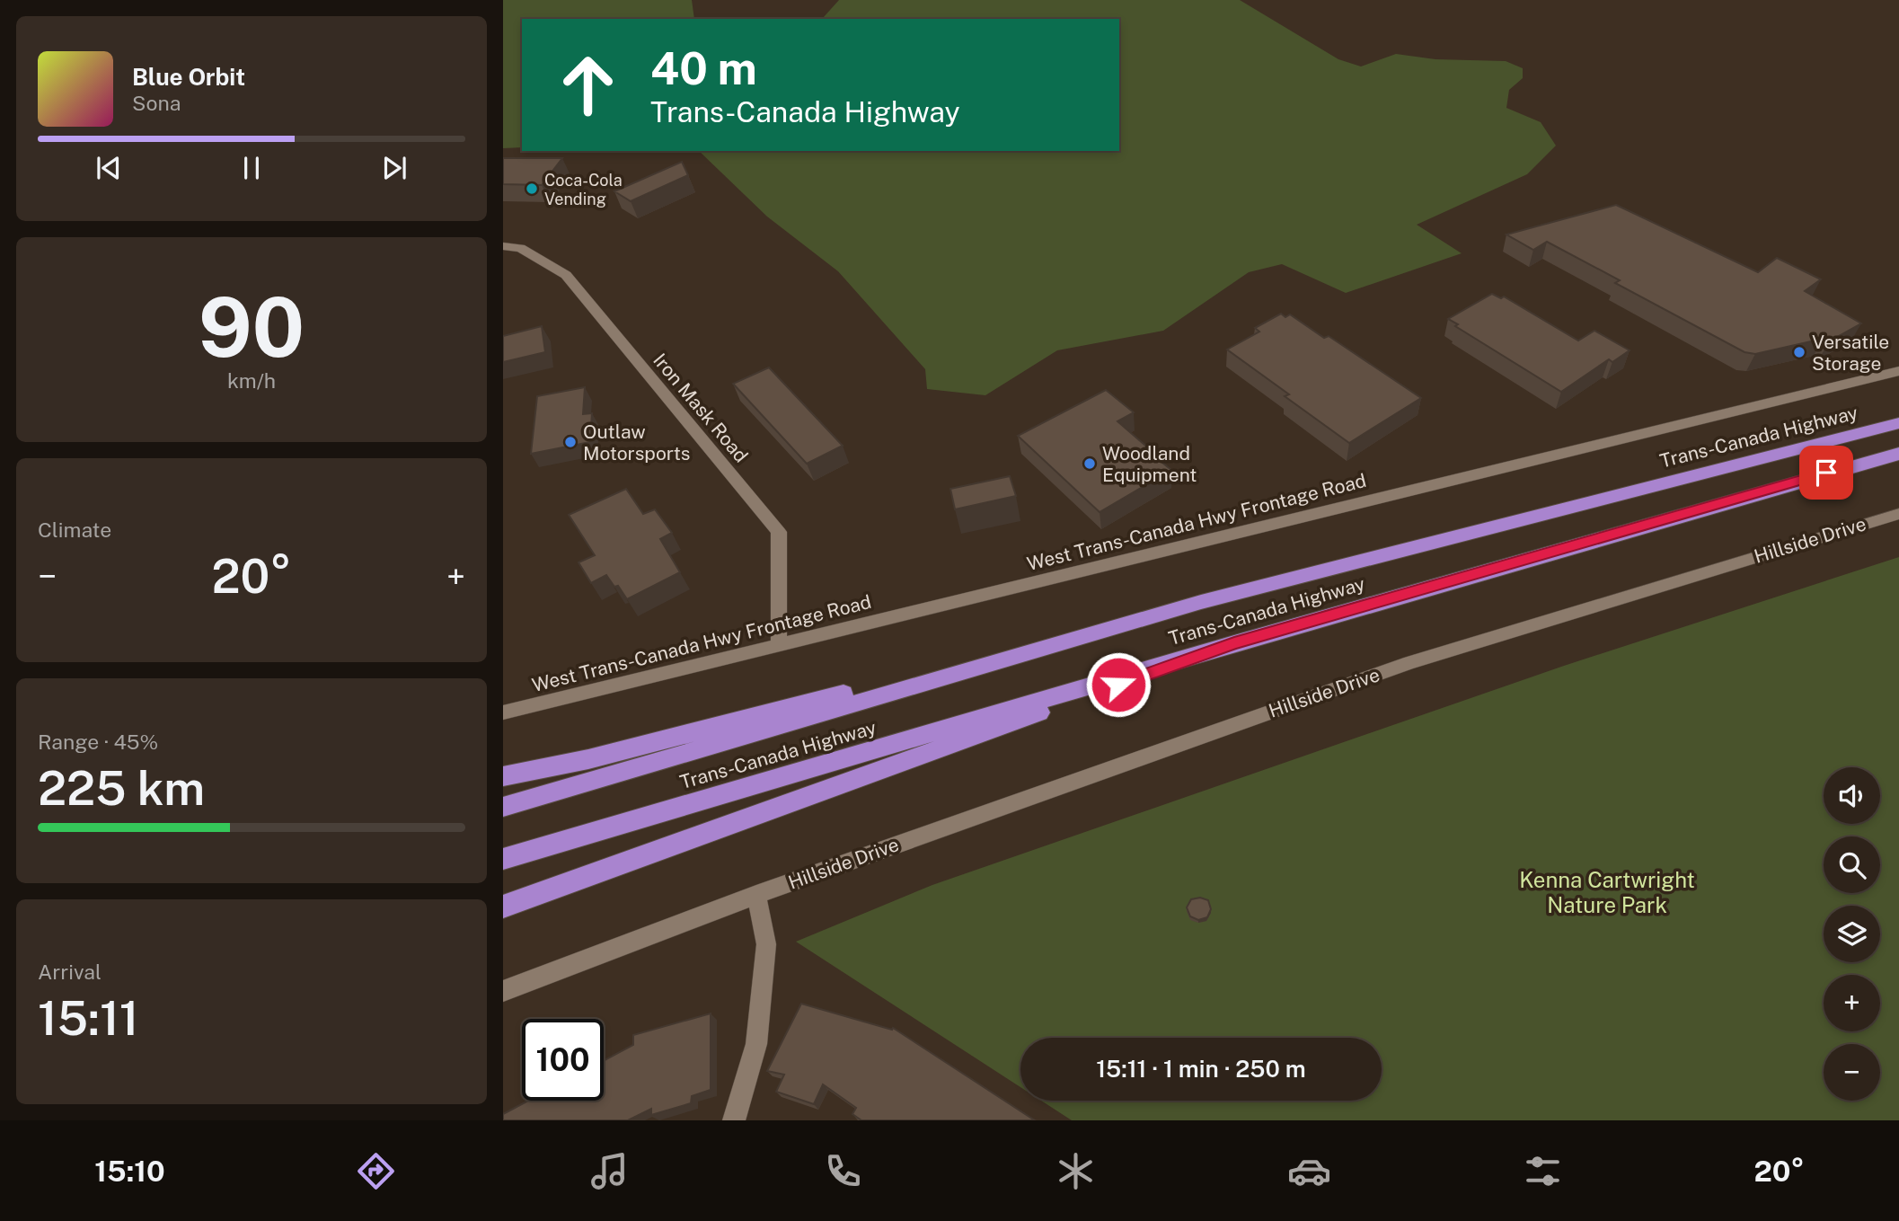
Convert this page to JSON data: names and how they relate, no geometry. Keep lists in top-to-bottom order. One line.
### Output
{"streets":{"highway":["Trans-Canada Highway"],"street":["Iron Mask Road","West Trans-Canada Hwy Frontage Road","Hillside Drive"]},"crossings":[["Iron Mask Road","West Trans-Canada Hwy Frontage Road"]],"parks":["Kenna Cartwright Nature Park"],"places":["Coca-Cola Vending","Versatile Storage","Outlaw Motorsports","Woodland Equipment"],"page":{"turn":["40 m","Trans-Canada Highway"],"song":["Blue Orbit","Sona"],"tile":[["90","km/h"],"Climate",["Range · 45%","225 km"],["Arrival","15:11"]],"heat":["−","20°","+"],"map_buttons":["+","−"],"limit":"100","trip":"15:11 · 1 min · 250 m","tabs":["15:10","20°"]}}
